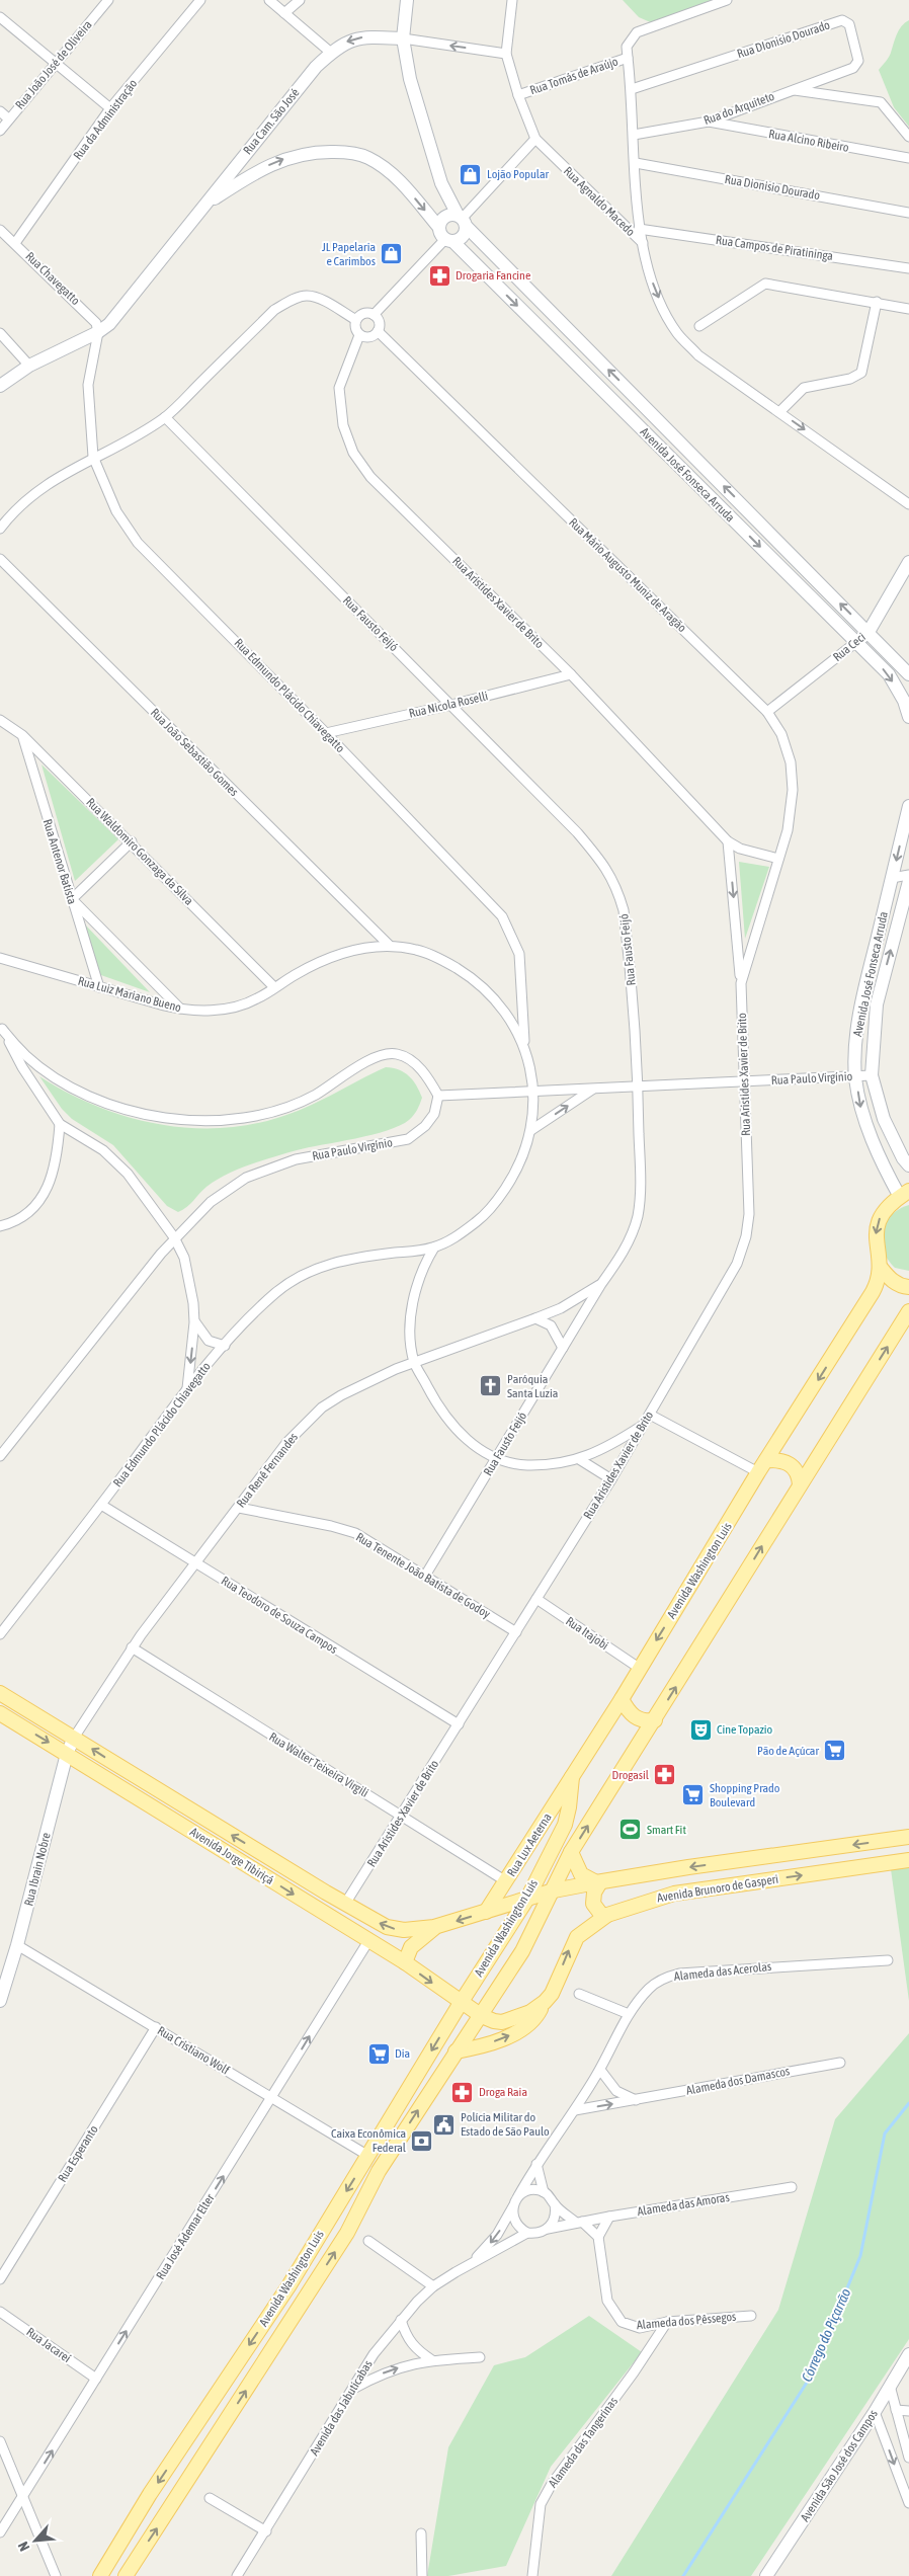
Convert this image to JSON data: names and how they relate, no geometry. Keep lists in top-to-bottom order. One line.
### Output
{"streets":{"main road":["Rua Cam. São José","Avenida José Fonseca Arruda","Rua Ceci","Avenida Washington Luis","Rua Lux Aeterna","Avenida Jorge Tibiriçá","Rua Ibrain Nobre","Avenida Brunoro de Gasperi","Avenida São José dos Campos"],"street":["Rua DIonisio Dourado","Rua João José de Oliveira","Rua Tomás de Araújo","Rua do Arquiteto","Rua da Administração","Rua Alcino Ribeiro","Rua Dionisio Dourado","Rua Agnaldo Macedo","Rua Campos de Piratininga","Rua Chavegatto","Rua Mário Augusto Muniz de Aragão","Rua Aristides Xavier de Brito","Rua Fausto Feijó","Rua Edmundo Plácido Chiavegatto","Rua Nicola Roselli","Rua João Sebastião Gomes","Rua Waldomiro Gonzaga da Silva","Rua Antenor Batista","Rua Luiz Mariano Bueno","Rua Paulo Virgínio","Rua Renê Fernandes","Rua Tenente João Batista de Godoy","Rua Teodoro de Souza Campos","Rua Itajobi","Rua Walter Teixeira Virgili","Alameda das Acerolas","Rua Cristiano Wolf","Alameda dos Damascos","Rua Esperanto","Alameda das Amoras","Rua José Ademar Elter","Alameda dos Pêssegos","Rua Jacareí","Avenida das Jabuticabas","Alameda das Tangerinas"]},"crossings":[["Rua DIonisio Dourado","Rua do Arquiteto"],["Rua Tomás de Araújo","Rua Agnaldo Macedo"],["Rua do Arquiteto","Rua Alcino Ribeiro"],["Rua da Administração","Rua Chavegatto"],["Rua Cam. São José","Rua Agnaldo Macedo"],["Rua Cam. São José","Rua Chavegatto"],["Rua Cam. São José","Rua Edmundo Plácido Chiavegatto"],["Rua Chavegatto","Rua Edmundo Plácido Chiavegatto"],["Avenida José Fonseca Arruda","Rua Ceci"],["Avenida José Fonseca Arruda","Rua Paulo Virgínio"],["Avenida José Fonseca Arruda","Avenida Washington Luis"],["Rua Mário Augusto Muniz de Aragão","Rua Aristides Xavier de Brito"],["Rua Mário Augusto Muniz de Aragão","Rua Ceci"],["Rua Aristides Xavier de Brito","Rua Nicola Roselli"],["Rua Aristides Xavier de Brito","Rua Paulo Virgínio"],["Rua Aristides Xavier de Brito","Rua Tenente João Batista de Godoy"],["Rua Aristides Xavier de Brito","Rua Teodoro de Souza Campos"],["Rua Aristides Xavier de Brito","Rua Itajobi"],["Rua Aristides Xavier de Brito","Rua Walter Teixeira Virgili"],["Rua Aristides Xavier de Brito","Avenida Jorge Tibiriçá"],["Rua Fausto Feijó","Rua Nicola Roselli"],["Rua Fausto Feijó","Rua Paulo Virgínio"],["Rua Fausto Feijó","Rua Renê Fernandes"],["Rua Fausto Feijó","Rua Tenente João Batista de Godoy"],["Rua Edmundo Plácido Chiavegatto","Rua Nicola Roselli"],["Rua Edmundo Plácido Chiavegatto","Rua Luiz Mariano Bueno"],["Rua Edmundo Plácido Chiavegatto","Rua Paulo Virgínio"],["Rua Edmundo Plácido Chiavegatto","Rua Teodoro de Souza Campos"],["Rua João Sebastião Gomes","Rua Luiz Mariano Bueno"],["Rua Waldomiro Gonzaga da Silva","Rua Antenor Batista"],["Rua Waldomiro Gonzaga da Silva","Rua Luiz Mariano Bueno"],["Rua Antenor Batista","Rua Luiz Mariano Bueno"],["Rua Luiz Mariano Bueno","Rua Paulo Virgínio"],["Rua Renê Fernandes","Rua Tenente João Batista de Godoy"],["Rua Renê Fernandes","Rua Teodoro de Souza Campos"],["Rua Renê Fernandes","Rua Walter Teixeira Virgili"],["Rua Renê Fernandes","Avenida Jorge Tibiriçá"],["Rua Renê Fernandes","Rua Ibrain Nobre"],["Avenida Washington Luis","Rua Itajobi"],["Avenida Washington Luis","Rua Lux Aeterna"],["Avenida Washington Luis","Avenida Jorge Tibiriçá"],["Avenida Washington Luis","Avenida Brunoro de Gasperi"],["Avenida Washington Luis","Rua Cristiano Wolf"],["Rua Walter Teixeira Virgili","Rua Lux Aeterna"],["Rua Lux Aeterna","Avenida Brunoro de Gasperi"],["Avenida Jorge Tibiriçá","Rua Ibrain Nobre"],["Avenida Jorge Tibiriçá","Avenida Brunoro de Gasperi"],["Avenida Jorge Tibiriçá","Rua José Ademar Elter"],["Rua Ibrain Nobre","Rua Cristiano Wolf"],["Alameda das Acerolas","Alameda dos Damascos"],["Alameda das Acerolas","Alameda das Amoras"],["Rua Cristiano Wolf","Rua Esperanto"],["Rua Cristiano Wolf","Rua José Ademar Elter"],["Rua José Ademar Elter","Rua Jacareí"],["Alameda dos Pêssegos","Alameda das Tangerinas"]],"one_way":["Rua Agnaldo Macedo","Rua José Ademar Elter"],"water":["Córrego do Piçarrão"],"places":{"shop":["Lojão Popular","JL Papelaria e Carimbos"],"pharmacy":["Drogaria Fancine","Drogasil","Droga Raia"],"church":["Paróquia Santa Luzia"],"theatre":["Cine Topazio"],"supermarket":["Pão de Açúcar","Shopping Prado Boulevard","Dia"],"sports":["Smart Fit"],"public building":["Polícia Militar do Estado de São Paulo"],"bank":["Caixa Econômica Federal"]},"north":"bottom left"}
